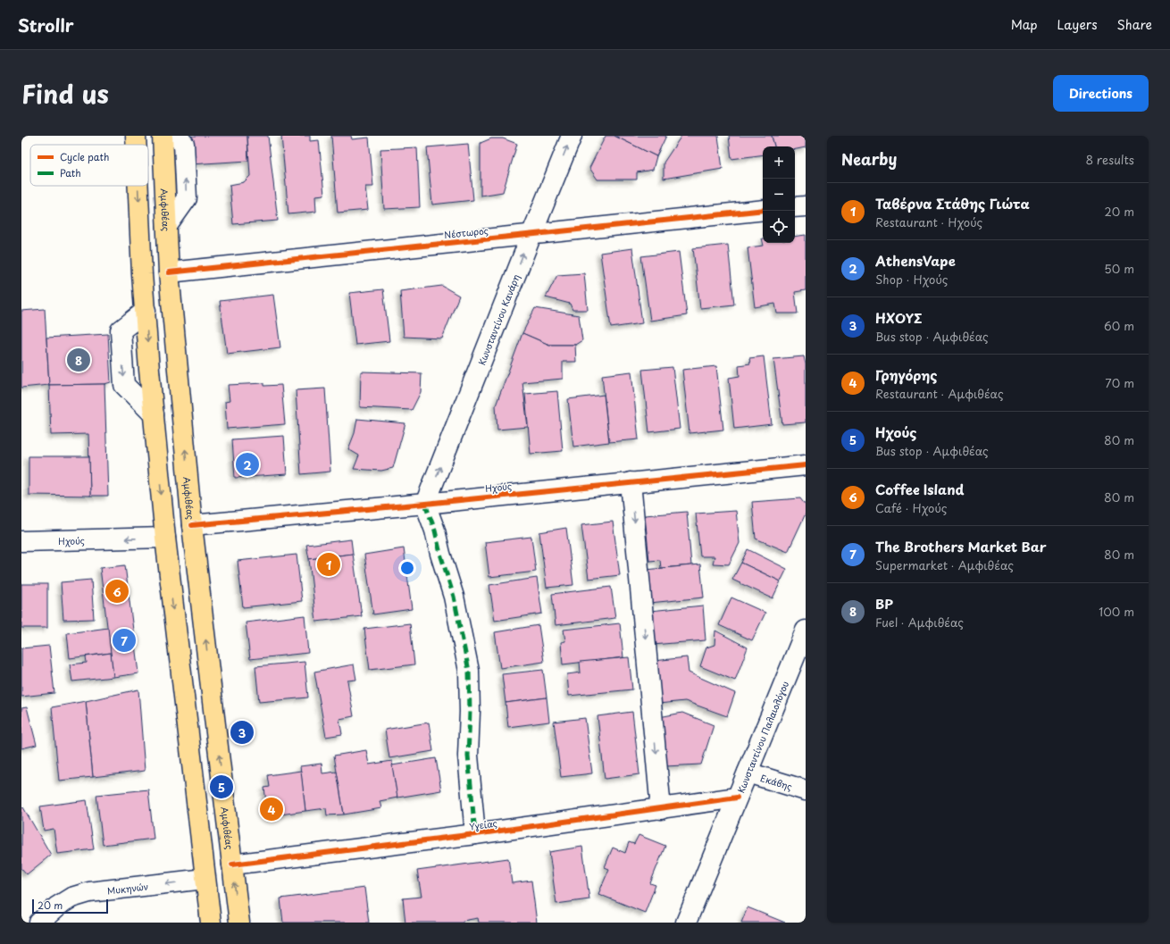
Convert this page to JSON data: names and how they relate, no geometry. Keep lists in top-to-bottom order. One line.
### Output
{"streets":{"main road":["Αμφιθέας"],"street":["Νέστωρος","Κωνσταντίνου Κανάρη","Ηχούς","Κωνσταντίνου Παλαιολόγου","Εκάβης","Υγείας","Μυκηνών"]},"crossings":[["Αμφιθέας","Νέστωρος"],["Αμφιθέας","Ηχούς"],["Αμφιθέας","Υγείας"],["Νέστωρος","Κωνσταντίνου Κανάρη"],["Κωνσταντίνου Κανάρη","Ηχούς"],["Κωνσταντίνου Παλαιολόγου","Εκάβης"],["Κωνσταντίνου Παλαιολόγου","Υγείας"]],"one_way":["Κωνσταντίνου Κανάρη","Μυκηνών"],"legend":["Cycle path","Path"],"scale_bar":"20 m","page":{"header":"Strollr","nav":["Map","Layers","Share"],"title":"Find us","buttons":"Directions","heading":["Nearby","8 results"],"map_buttons":["+","−"],"list":[{"mark":"1","name":"Ταβέρνα Στάθης Γιώτα","note":"Restaurant · Ηχούς","value":"20 m"},{"mark":"2","name":"AthensVape","note":"Shop · Ηχούς","value":"50 m"},{"mark":"3","name":"ΗΧΟΥΣ","note":"Bus stop · Αμφιθέας","value":"60 m"},{"mark":"4","name":"Γρηγόρης","note":"Restaurant · Αμφιθέας","value":"70 m"},{"mark":"5","name":"Ηχούς","note":"Bus stop · Αμφιθέας","value":"80 m"},{"mark":"6","name":"Coffee Island","note":"Café · Ηχούς","value":"80 m"},{"mark":"7","name":"The Brothers Market Bar","note":"Supermarket · Αμφιθέας","value":"80 m"},{"mark":"8","name":"BP","note":"Fuel · Αμφιθέας","value":"100 m"}],"pins":["8","2","1","6","7","3","5","4"],"scale":"20 m"}}
